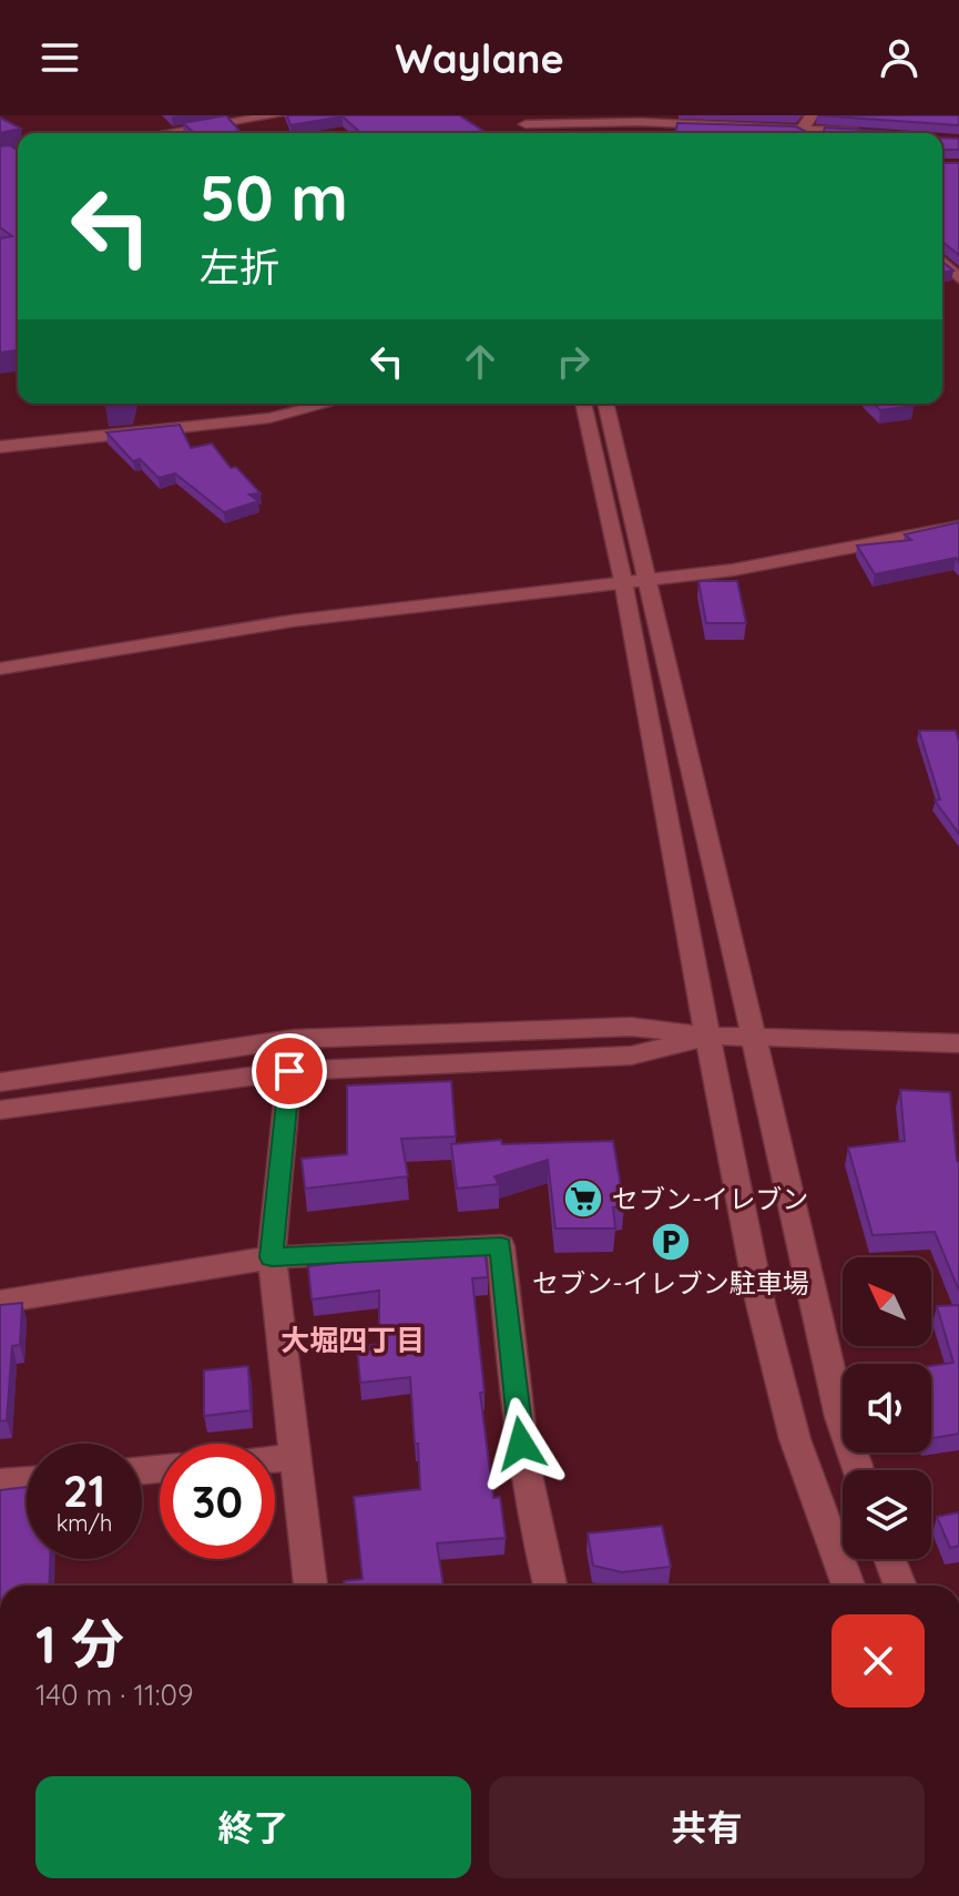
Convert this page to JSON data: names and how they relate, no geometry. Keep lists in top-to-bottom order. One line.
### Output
{"districts":["大堀四丁目"],"places":{"supermarket":["セブン-イレブン"],"parking":["セブン-イレブン駐車場"]},"north":"top left","page":{"header":"Waylane","turn":["50 m","左折"],"speed":"21 km/h","limit":"30","heading":["1 分","140 m · 11:09"],"buttons":["終了","共有"]}}
